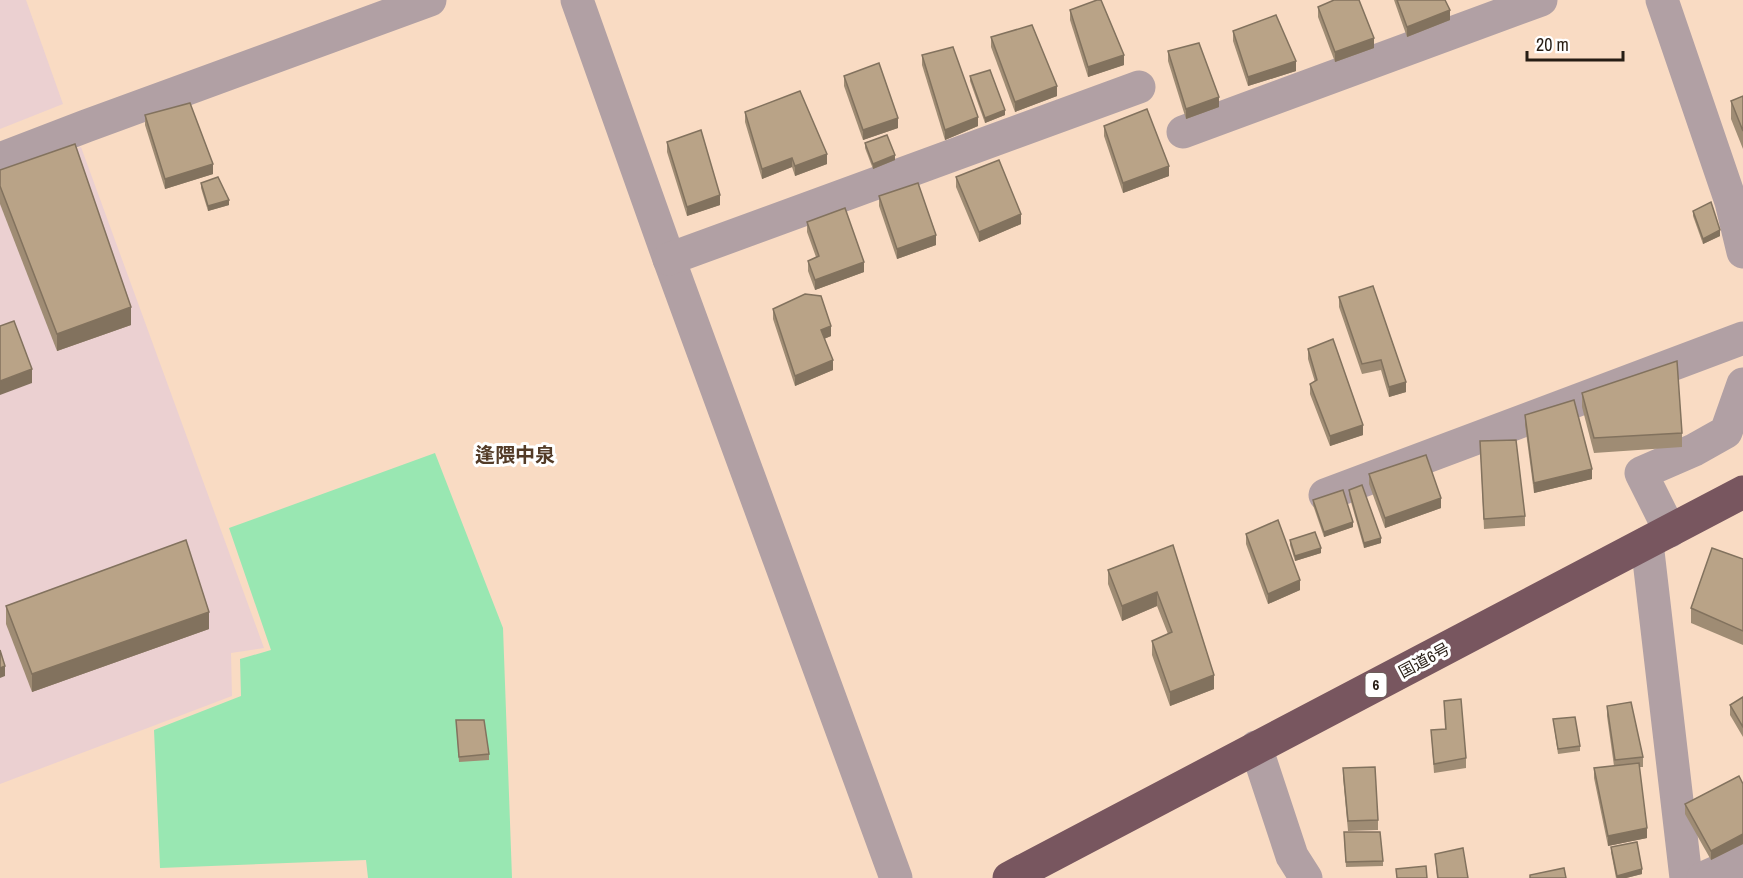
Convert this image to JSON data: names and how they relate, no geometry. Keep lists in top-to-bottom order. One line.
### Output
{"streets":{"highway":["国道6号","6"]},"districts":["逢隈中泉"],"scale_bar":"20 m"}
